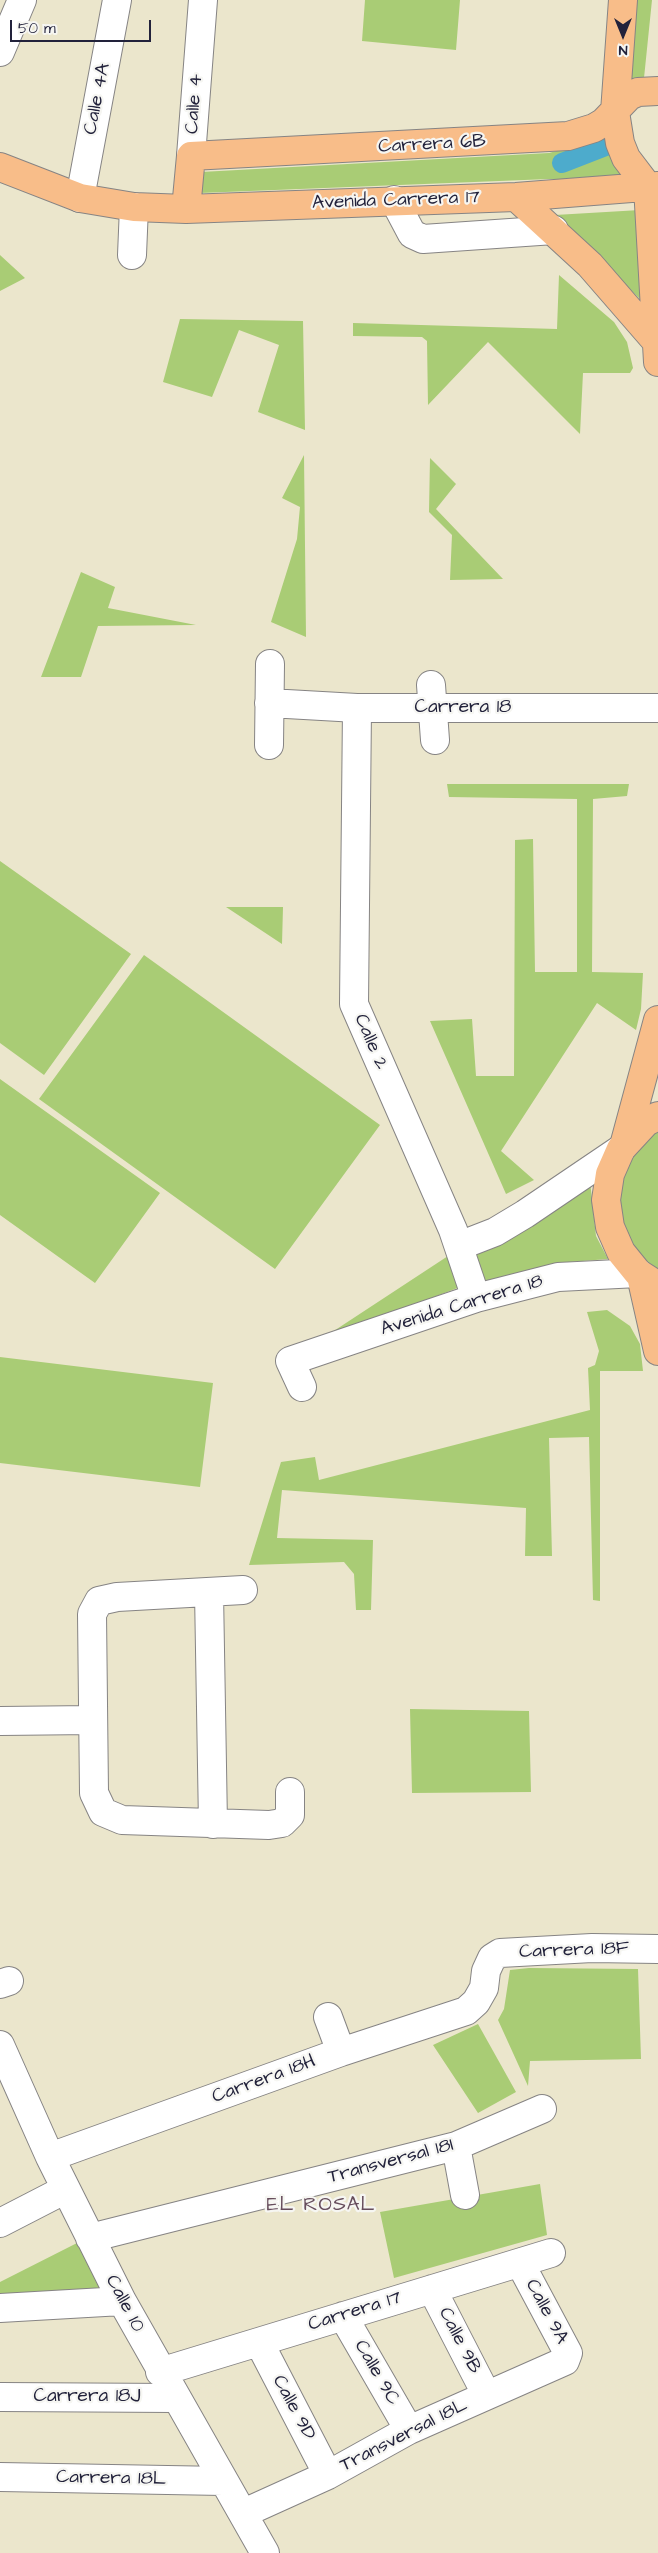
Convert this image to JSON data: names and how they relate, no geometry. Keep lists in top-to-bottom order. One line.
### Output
{"streets":{"main road":["Calle 4","Carrera 6B","Avenida Carrera 17"],"street":["Calle 4A","Carrera 18","Calle 2","Avenida Carrera 18","Carrera 18F","Carrera 18H","Transversal 18I","Calle 10","Carrera 17","Calle 9A","Calle 9B","Calle 9C","Carrera 18J","Calle 9D","Transversal 18L","Carrera 18L"]},"crossings":[["Calle 4A","Avenida Carrera 17"],["Calle 4","Carrera 6B"],["Calle 4","Avenida Carrera 17"],["Carrera 18","Calle 2"],["Calle 2","Avenida Carrera 18"],["Carrera 18F","Carrera 18H"],["Carrera 18H","Calle 10"],["Transversal 18I","Calle 10"],["Calle 10","Carrera 17"],["Calle 10","Carrera 18J"],["Calle 10","Transversal 18L"],["Calle 10","Carrera 18L"],["Carrera 17","Calle 9A"],["Carrera 17","Calle 9B"],["Carrera 17","Calle 9C"],["Carrera 17","Calle 9D"],["Calle 9A","Transversal 18L"],["Calle 9B","Transversal 18L"],["Calle 9C","Transversal 18L"],["Calle 9D","Transversal 18L"]],"districts":["EL ROSAL"],"scale_bar":"50 m","north":"bottom"}
